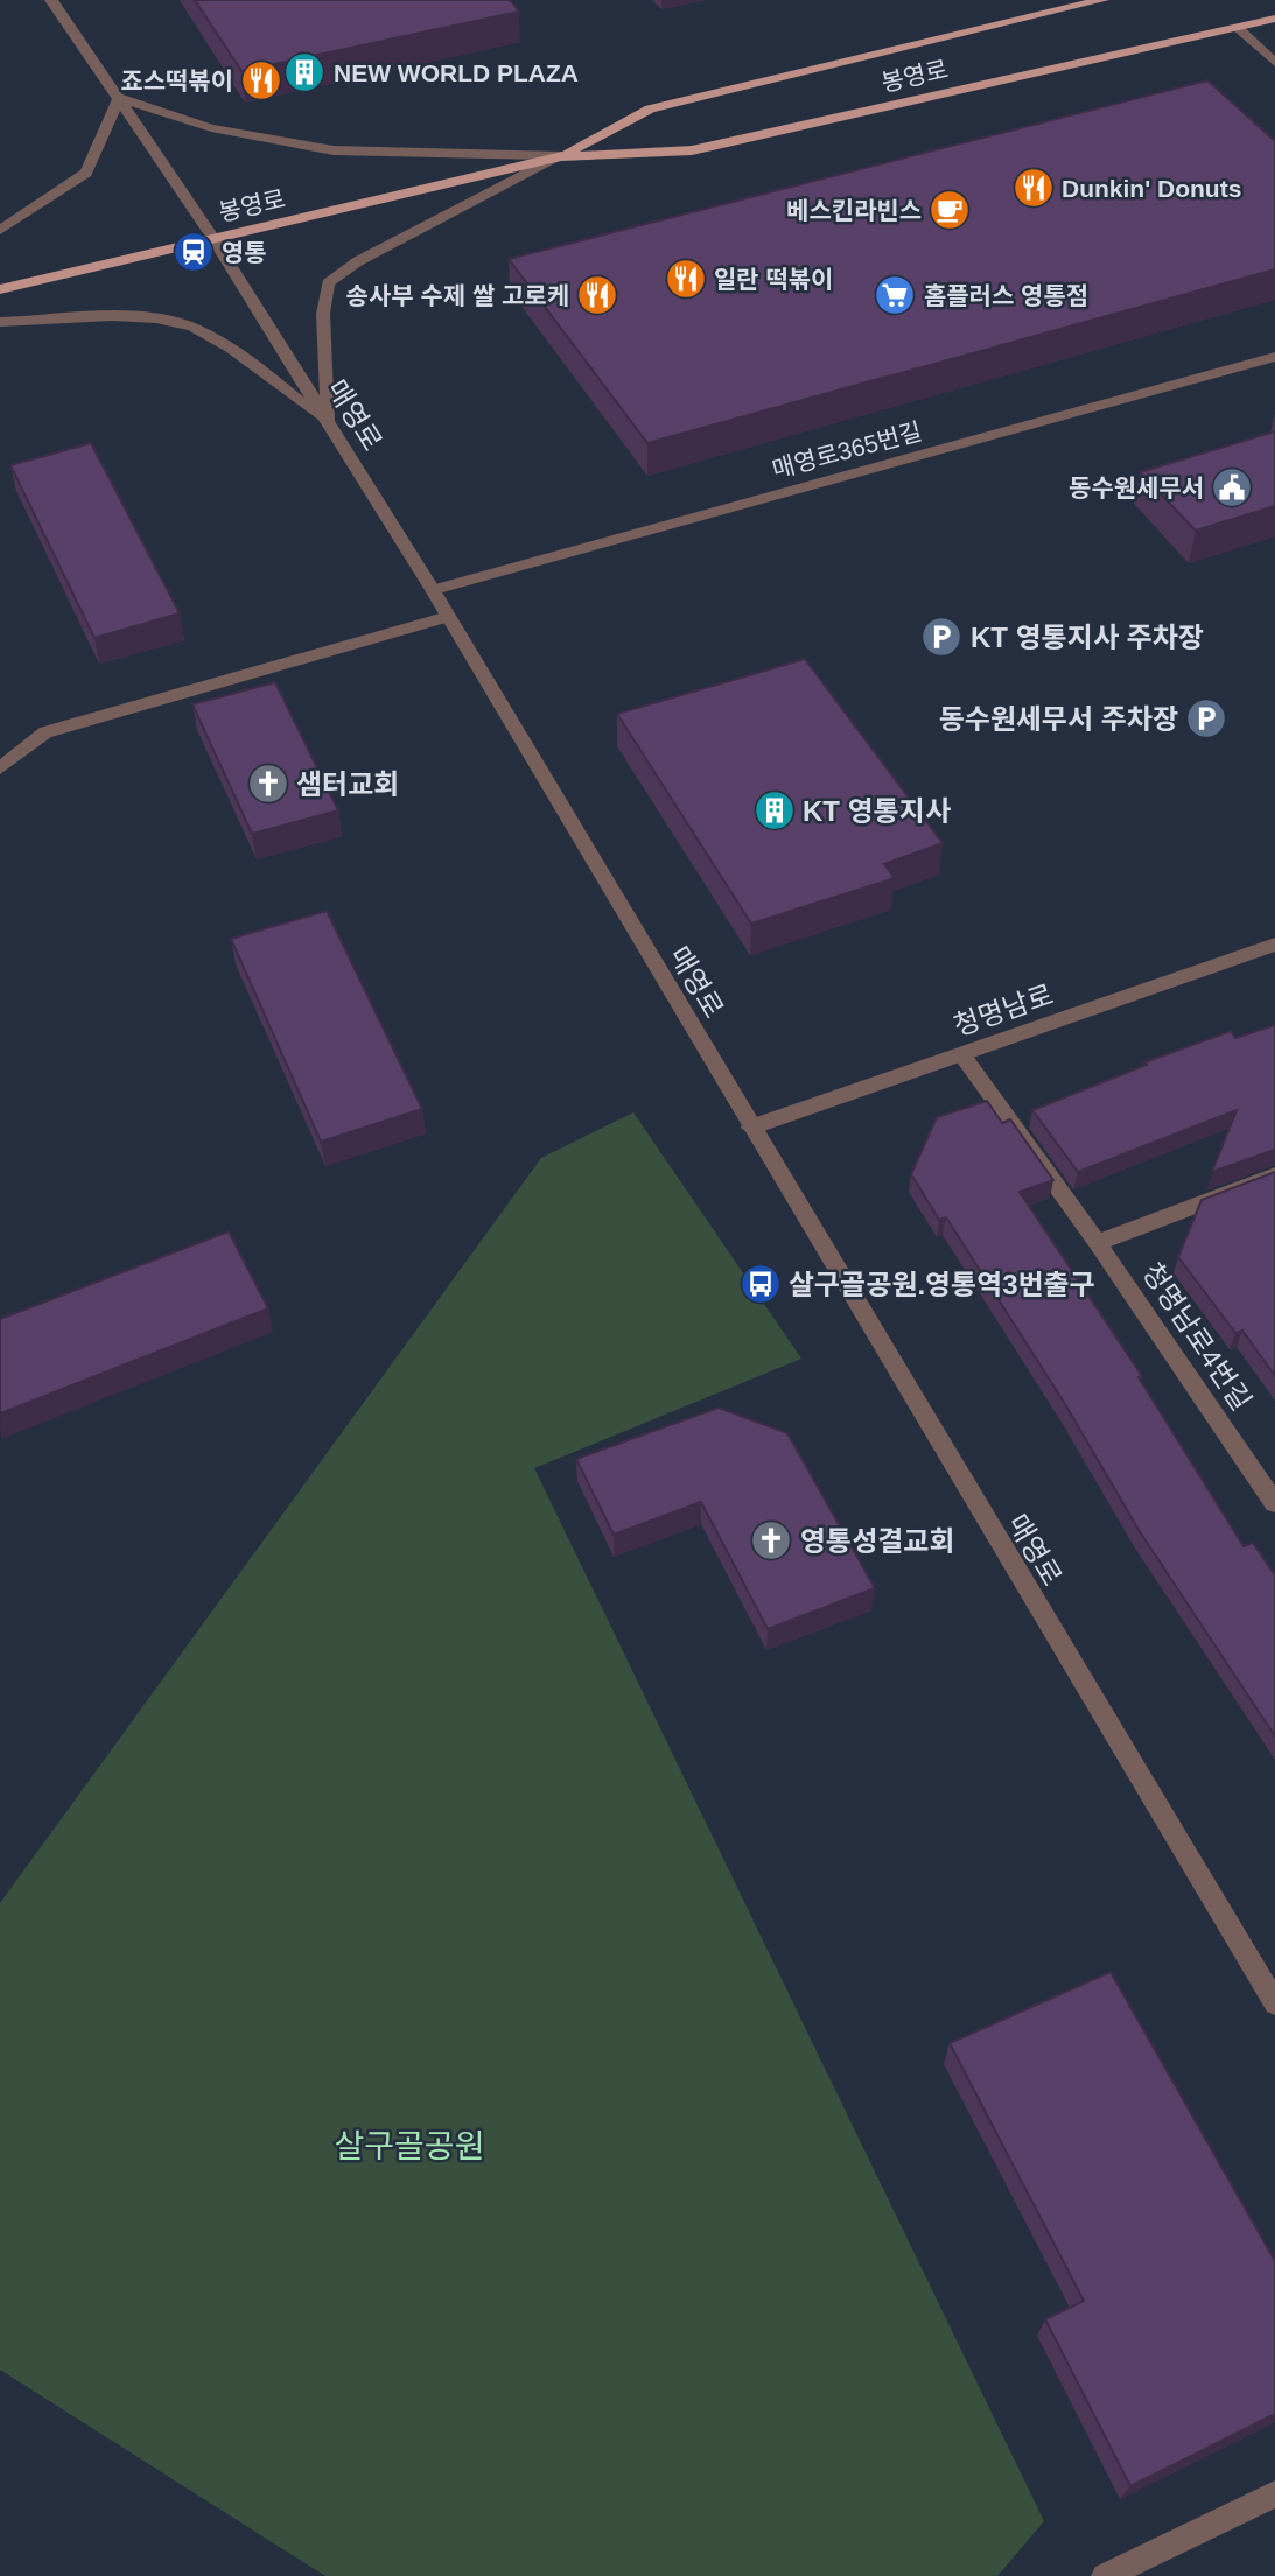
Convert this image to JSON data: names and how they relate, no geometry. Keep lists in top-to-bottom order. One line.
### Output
{"streets":{"main road":["봉영로"],"street":["매영로","매영로365번길","청명남로","청명남로4번길"]},"crossings":[["봉영로","매영로"],["매영로","매영로365번길"],["매영로","청명남로"],["청명남로","청명남로4번길"]],"parks":["살구골공원"],"places":{"building":["NEW WORLD PLAZA","KT 영통지사"],"restaurant":["죠스떡볶이","Dunkin' Donuts","일란 떡볶이","송사부 수제 쌀 고로케"],"cafe":["베스킨라빈스"],"station":["영통"],"supermarket":["홈플러스 영통점"],"public building":["동수원세무서"],"parking":["KT 영통지사 주차장","동수원세무서 주차장"],"church":["샘터교회","영통성결교회"],"bus stop":["살구골공원.영통역3번출구"]}}
